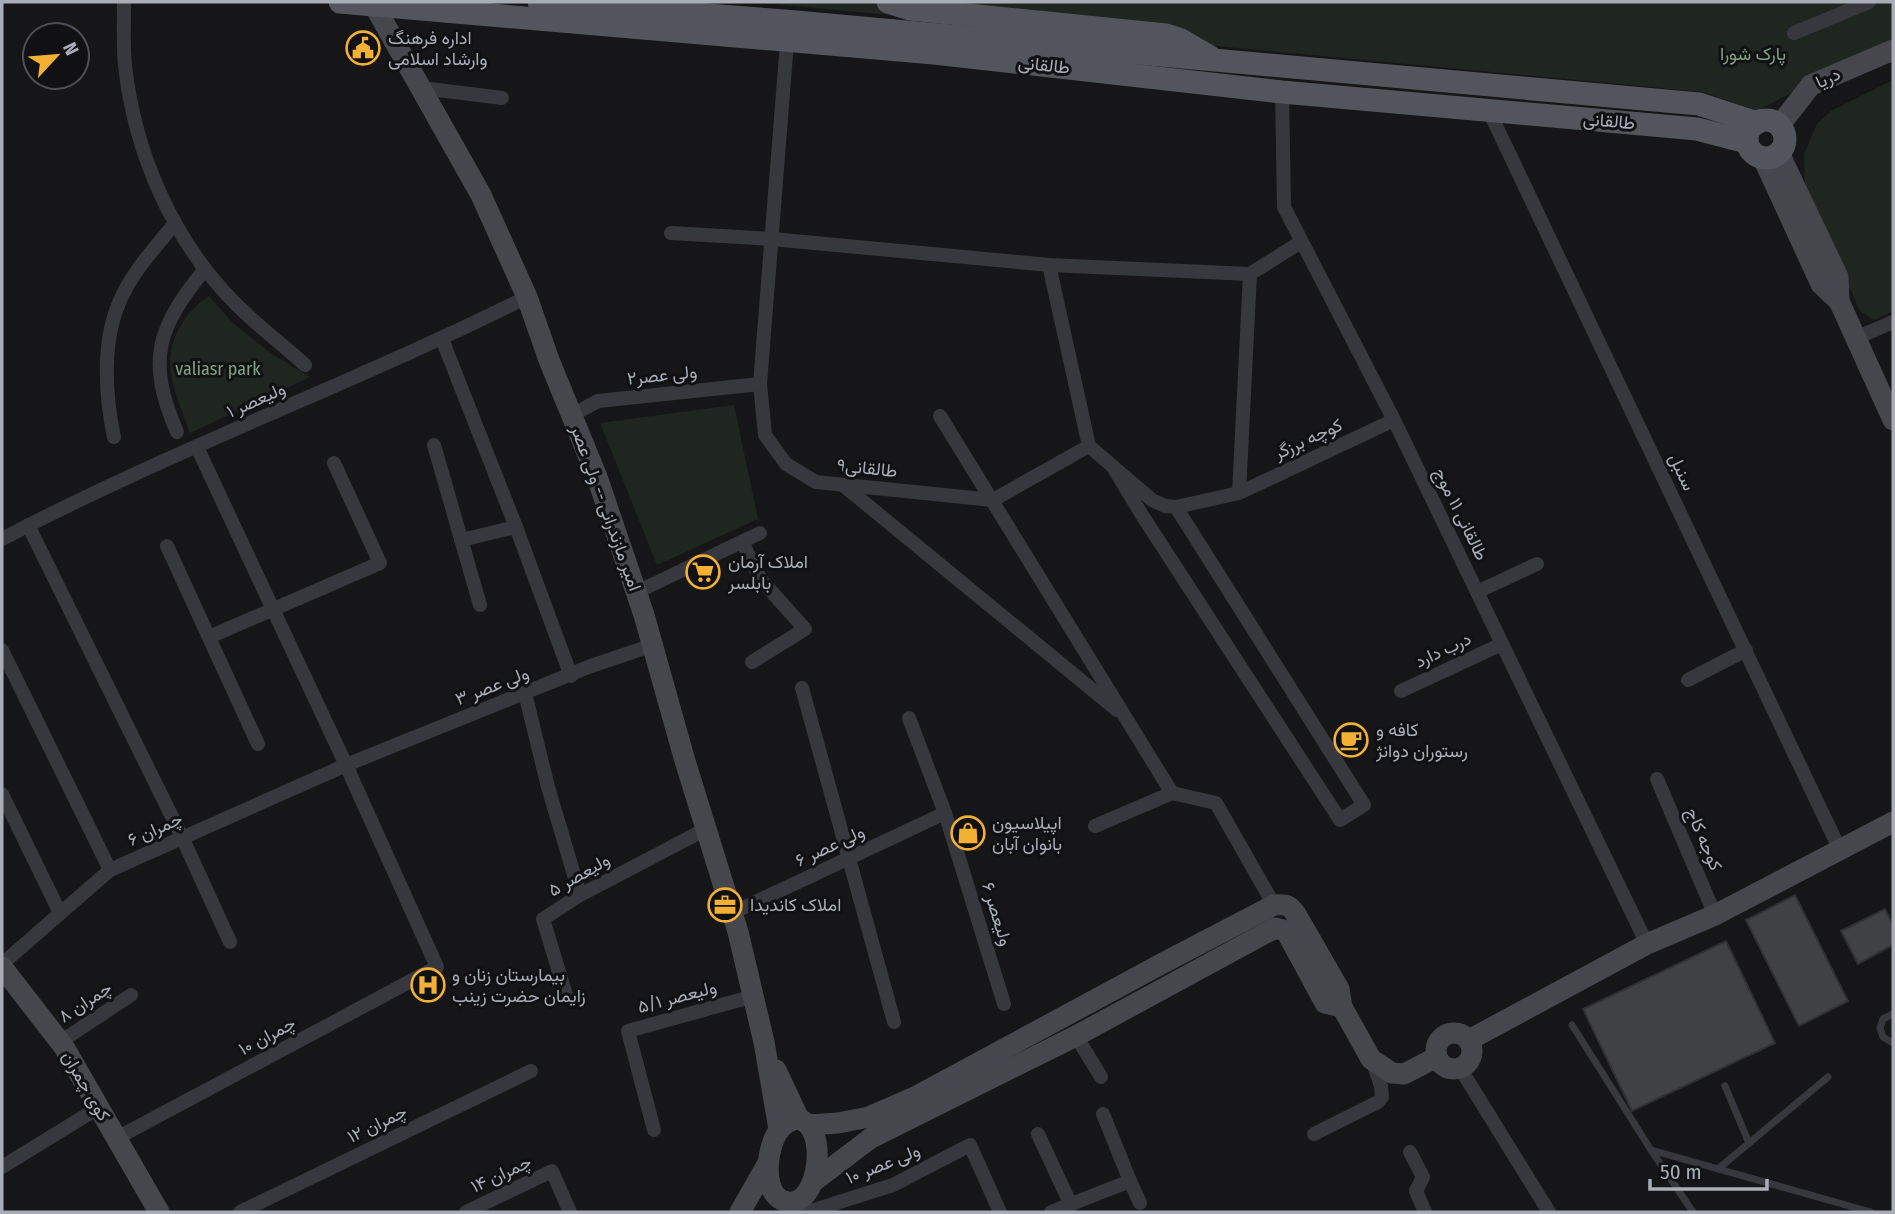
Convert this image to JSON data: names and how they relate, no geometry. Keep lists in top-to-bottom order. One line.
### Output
{"streets":{"main road":["طالقانی"],"street":["دریا","ولی عصر۲","ولیعصر ۱","کوچه برزگر","طالقانی۹","سنبل","امیر مازندرانی -- ولی عصر","طالقانی ۱۱ موج","درب دارد","ولی عصر ۳","چمران ۶","کوجه کاج","ولی عصر ۶","ولیعصر ۵","ولیعصر ۶","ولیعصر ۵/۱","چمران ۸","چمران ۱۰","کوی چمران","چمران ۱۲","ولی عصر ۱۰","چمران ۱۴"]},"crossings":[["طالقانی","دریا"],["طالقانی","طالقانی۹"],["طالقانی","سنبل"],["طالقانی","امیر مازندرانی -- ولی عصر"],["طالقانی","طالقانی ۱۱ موج"],["ولی عصر۲","طالقانی۹"],["ولی عصر۲","امیر مازندرانی -- ولی عصر"],["ولیعصر ۱","امیر مازندرانی -- ولی عصر"],["کوچه برزگر","طالقانی ۱۱ موج"],["امیر مازندرانی -- ولی عصر","ولی عصر ۳"],["امیر مازندرانی -- ولی عصر","ولی عصر ۶"],["امیر مازندرانی -- ولی عصر","ولیعصر ۵"],["امیر مازندرانی -- ولی عصر","ولیعصر ۵/۱"],["طالقانی ۱۱ موج","درب دارد"],["ولی عصر ۳","چمران ۶"],["ولی عصر ۳","چمران ۱۰"],["چمران ۶","چمران ۱۰"],["چمران ۶","کوی چمران"],["ولی عصر ۶","ولیعصر ۶"],["چمران ۸","کوی چمران"],["چمران ۱۰","کوی چمران"]],"parks":["پارک شورا","valiasr park"],"places":{"public building":["اداره فرهنگ وارشاد اسلامی"],"supermarket":["املاک آرمان بابلسر"],"cafe":["کافه و رستوران دوانژ"],"shop":["اپیلاسیون بانوان آبان"],"office":["املاک کاندیدا"],"hospital":["بیمارستان زنان و زایمان حضرت زینب"]},"scale_bar":"50 m","north":"top right"}
